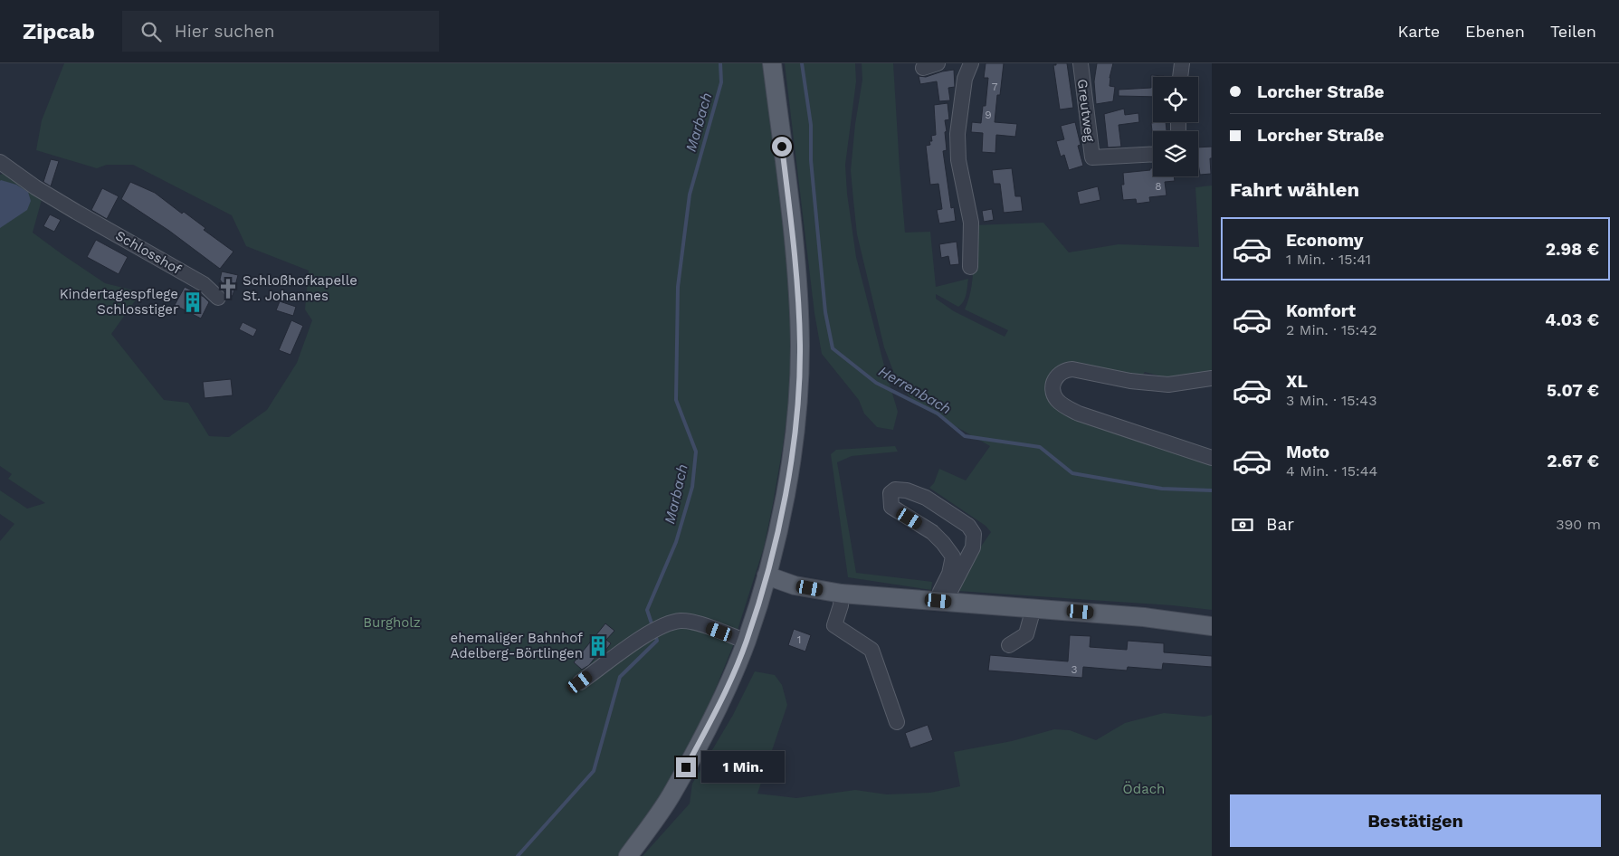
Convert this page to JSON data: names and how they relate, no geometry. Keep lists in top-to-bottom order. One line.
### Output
{"streets":{"street":["Greutweg","Schlosshof"]},"water":["Marbach","Herrenbach"],"parks":["Burgholz","Ödach"],"places":{"church":["Schloßhofkapelle St. Johannes"],"building":["Kindertagespflege Schlosstiger","ehemaliger Bahnhof Adelberg-Börtlingen"]},"house_numbers":["7","9","8","1","3"],"page":{"header":"Zipcab","search":"Hier suchen","nav":["Karte","Ebenen","Teilen"],"banner":["Lorcher Straße","Lorcher Straße"],"heading":"Fahrt wählen","list":[{"name":"Economy","note":"1 Min. · 15:41","value":"2.98 €"},{"name":"Komfort","note":"2 Min. · 15:42","value":"4.03 €"},{"name":"XL","note":"3 Min. · 15:43","value":"5.07 €"},{"name":"Moto","note":"4 Min. · 15:44","value":"2.67 €"}],"pay":["Bar","390 m"],"bubble":"1 Min.","buttons":"Bestätigen"}}
